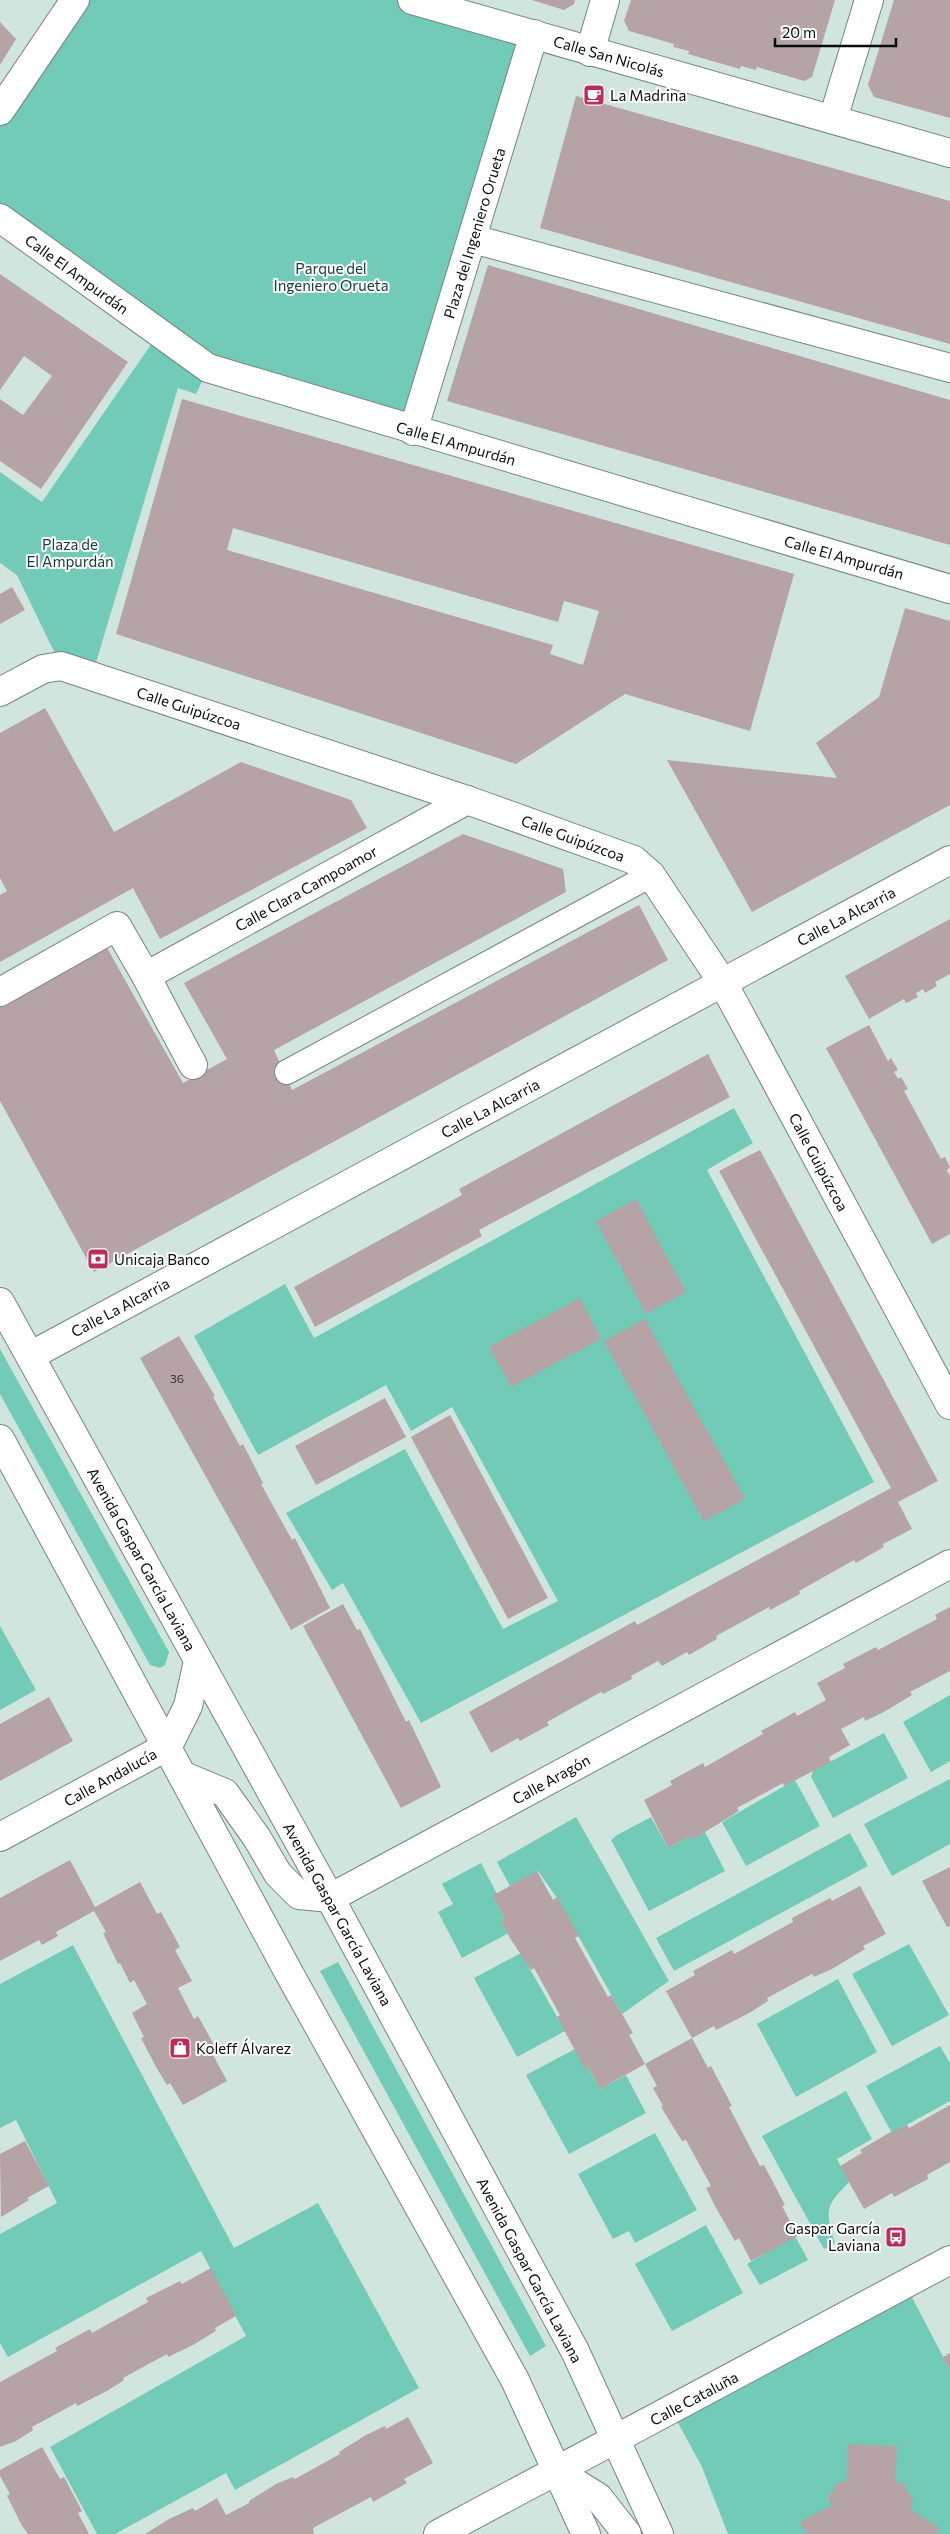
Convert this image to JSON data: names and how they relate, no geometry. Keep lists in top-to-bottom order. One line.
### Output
{"streets":{"street":["Calle San Nicolás","Plaza del Ingeniero Orueta","Calle El Ampurdán","Calle Guipúzcoa","Calle Clara Campoamor","Calle La Alcarria","Avenida Gaspar García Laviana","Calle Andalucía","Calle Aragón","Calle Cataluña"]},"crossings":[["Calle San Nicolás","Plaza del Ingeniero Orueta"],["Plaza del Ingeniero Orueta","Calle El Ampurdán"],["Calle Guipúzcoa","Calle Clara Campoamor"],["Calle Guipúzcoa","Calle La Alcarria"],["Calle La Alcarria","Avenida Gaspar García Laviana"],["Avenida Gaspar García Laviana","Calle Andalucía"],["Avenida Gaspar García Laviana","Calle Aragón"],["Avenida Gaspar García Laviana","Calle Cataluña"]],"parks":["Parque del Ingeniero Orueta","Plaza de El Ampurdán"],"places":{"cafe":["La Madrina"],"bank":["Unicaja Banco"],"shop":["Koleff Álvarez"],"bus stop":["Gaspar García Laviana"]},"house_numbers":["36"],"scale_bar":"20 m"}
